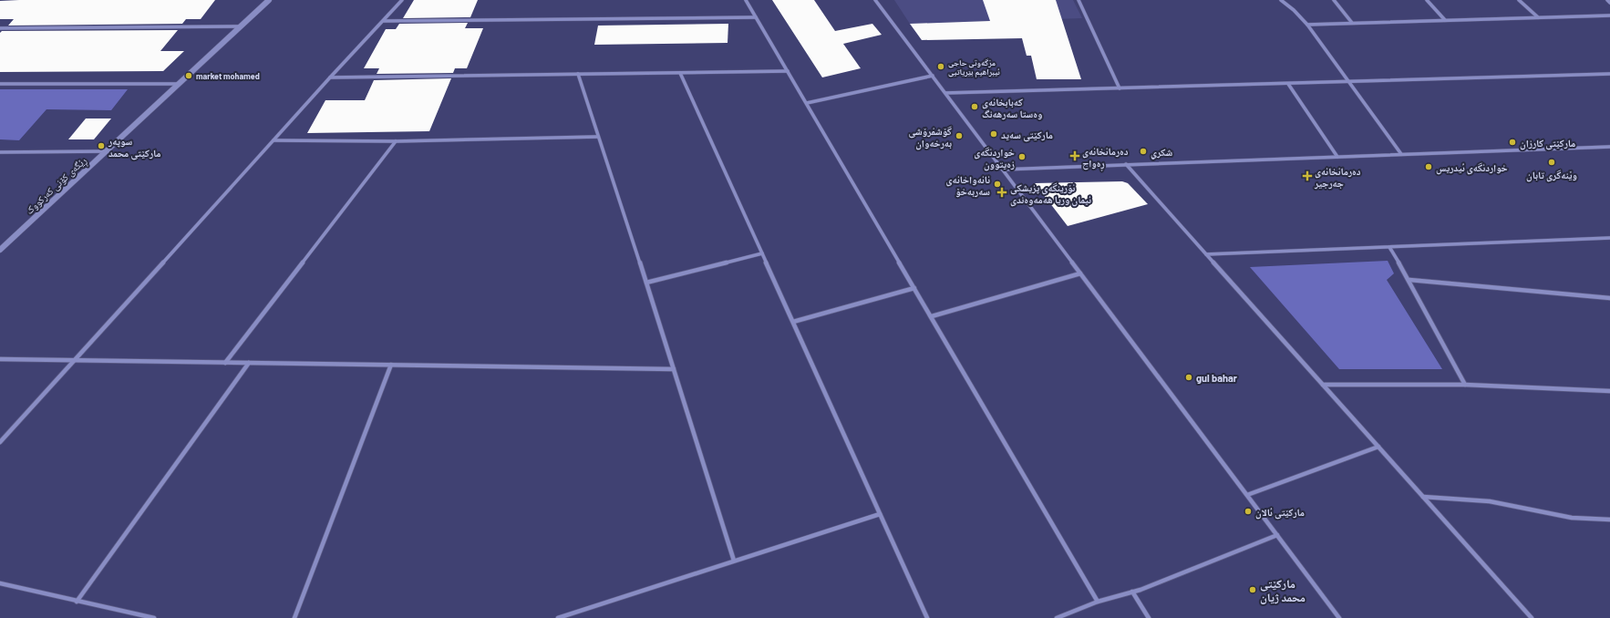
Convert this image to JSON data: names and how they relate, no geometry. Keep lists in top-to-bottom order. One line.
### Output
{"streets":{"street":["ڕێگەی کۆنی کەرکووک"]},"places":{"other":["مزگەوتی حاجی ئیبراهیم بێریاتیی","market mohamed","کەبابخانەی وەستا سەرهەنگ","مارکێتی سەید","گۆشفرۆشی بەرخەوان","مارکێتی کارزان","سوپەر مارکێتی محمد","شكري","خواردنگەی زەیتوون","وێنەگری تابان","خواردنگەی ئیدریس","نانەواخانەی سەربەخۆ","gul bahar","مارکێتی ئالان","مارکێتی محمد ژیان"],"health":["دەرمانخانەی ڕەواح","دەرمانخانەی جەرجیر","نۆرینگەی پزیشکی ئیمان وریا هەمەوەندی"]}}
